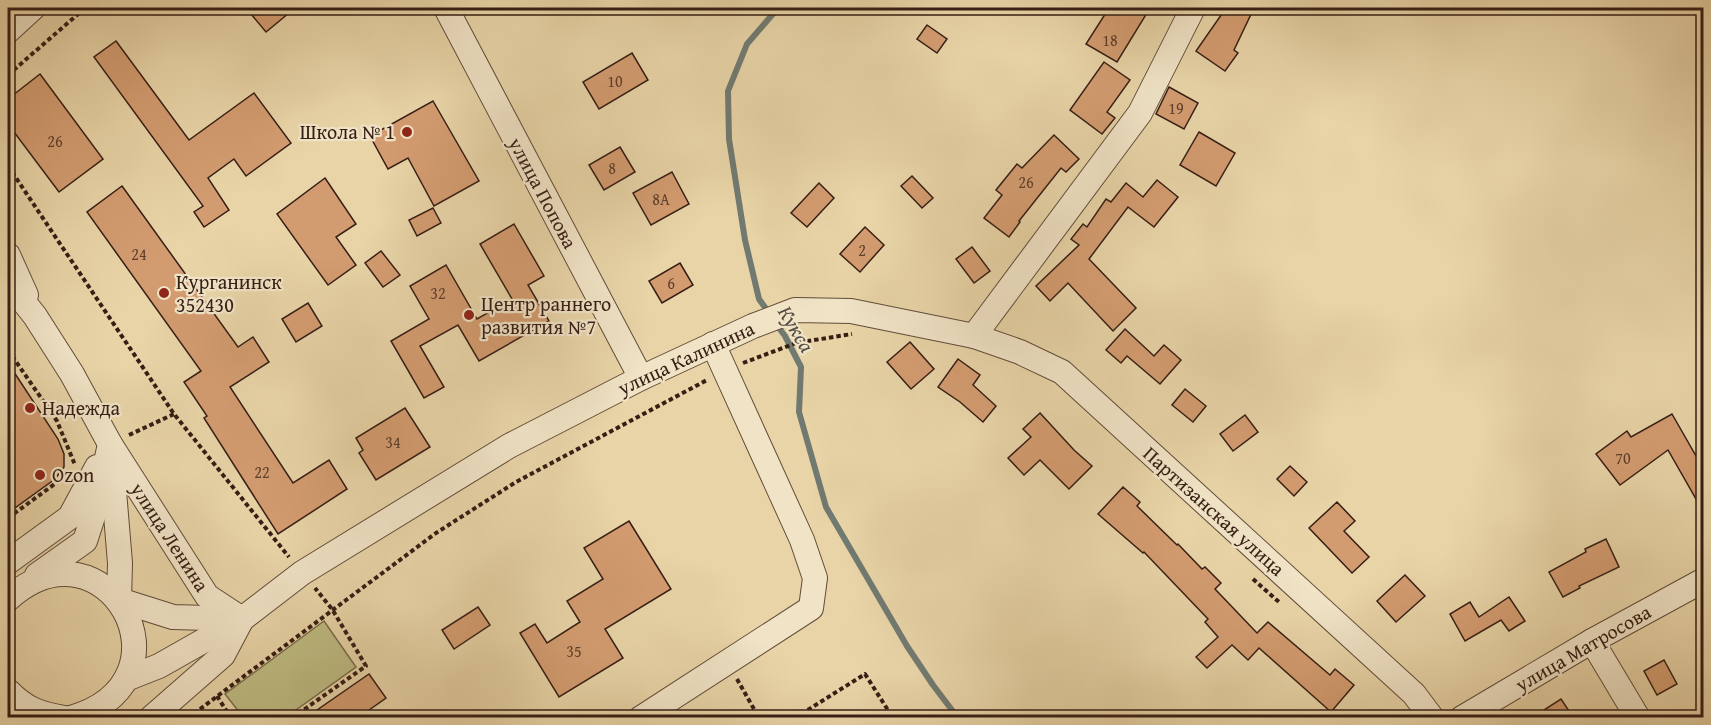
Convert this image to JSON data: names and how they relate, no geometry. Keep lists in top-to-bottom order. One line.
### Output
{"streets":{"street":["улица Попова","улица Калинина","Партизанская улица","улица Ленина","улица Матросова"]},"crossings":[["улица Попова","улица Калинина"],["улица Калинина","Партизанская улица"],["улица Калинина","улица Ленина"]],"water":["Кукса"],"places":["Школа № 1","Курганинск 352430","Центр раннего развития №7","Надежда","Ozon"],"house_numbers":["18","10","19","26","8","26","8А","2","24","6","32","34","70","22","35"]}
